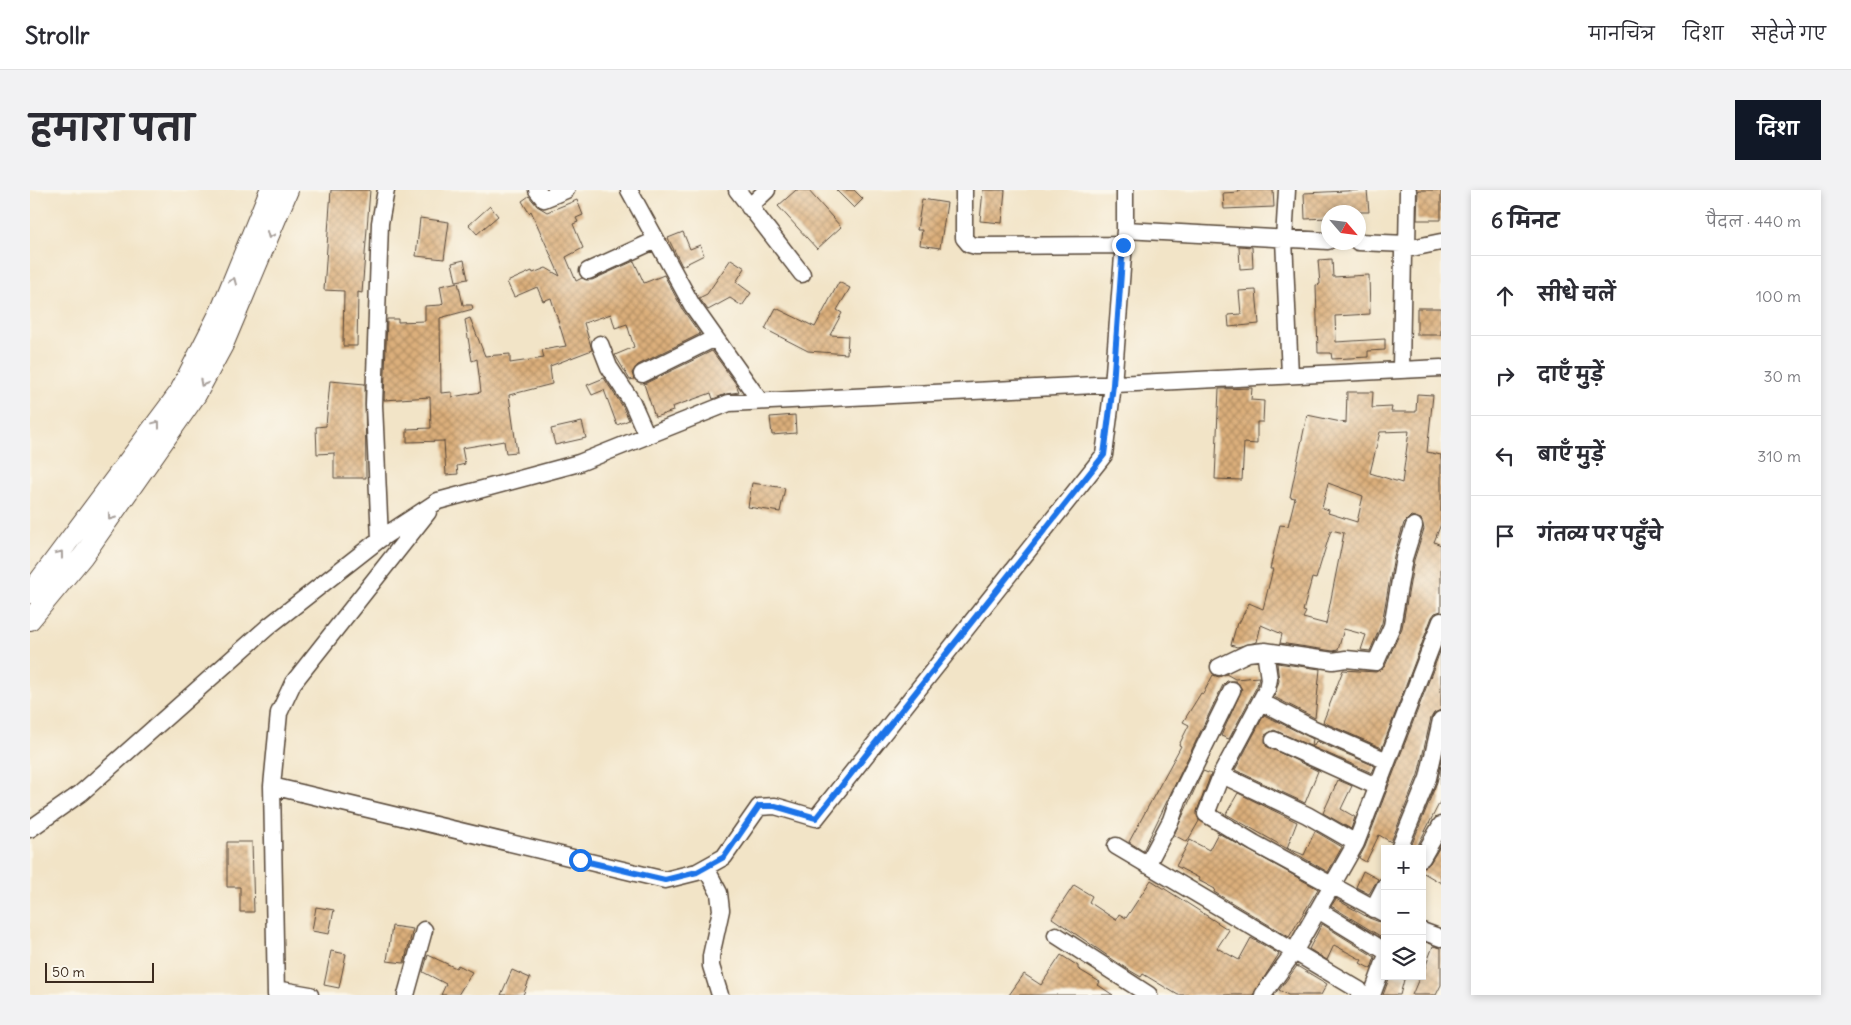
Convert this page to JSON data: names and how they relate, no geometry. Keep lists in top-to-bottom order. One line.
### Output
{"scale_bar":"50 m","north":"bottom right","page":{"header":"Strollr","nav":["मानचित्र","दिशा","सहेजे गए"],"title":"हमारा पता","buttons":"दिशा","heading":["6 मिनट","पैदल · 440 m"],"list":[["सीधे चलें","100 m"],["दाएँ मुड़ें","30 m"],["बाएँ मुड़ें","310 m"],"गंतव्य पर पहुँचे"],"map_buttons":["+","−"],"scale":"50 m"}}
